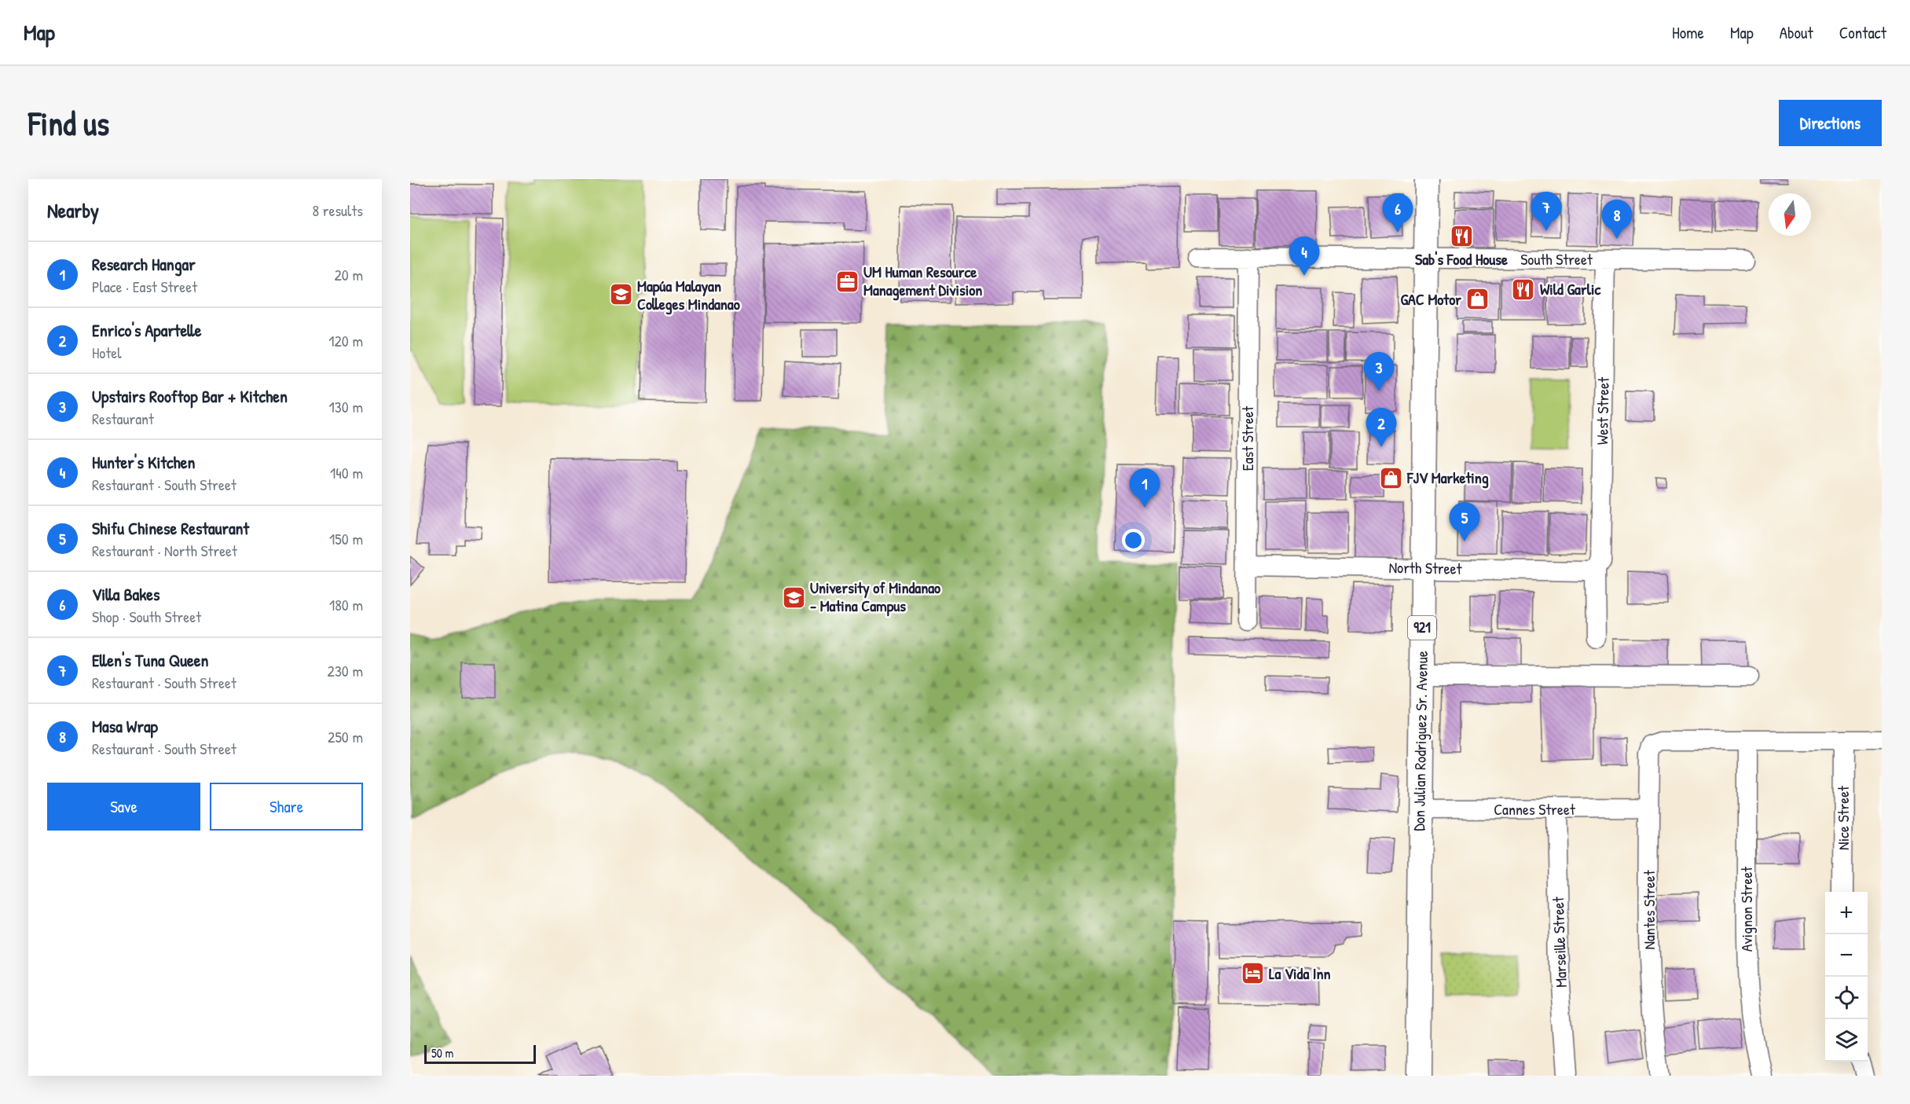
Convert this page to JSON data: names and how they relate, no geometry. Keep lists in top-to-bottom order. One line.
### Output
{"streets":{"main road":["921","Don Julian Rodriguez Sr. Avenue"],"street":["South Street","West Street","East Street","North Street","Cannes Street","Nice Street","Avignon Street","Nantes Street","Marseille Street"]},"crossings":[["South Street","West Street"],["South Street","East Street"],["South Street","Don Julian Rodriguez Sr. Avenue"],["West Street","North Street"],["East Street","North Street"],["North Street","Don Julian Rodriguez Sr. Avenue"],["Don Julian Rodriguez Sr. Avenue","Cannes Street"],["Cannes Street","Nantes Street"],["Cannes Street","Marseille Street"],["Avignon Street","Nantes Street"]],"places":{"restaurant":["Sab's Food House","Wild Garlic"],"office":["UM Human Resource Management Division"],"school or university":["Mapúa Malayan Colleges Mindanao","University of Mindanao - Matina Campus"],"shop":["GAC Motor","FJV Marketing"],"hotel":["La Vida Inn"]},"scale_bar":"50 m","north":"bottom","page":{"header":"Map","nav":["Home","Map","About","Contact"],"buttons":["Directions",["Save","Share"]],"title":"Find us","heading":["Nearby","8 results"],"pins":["7","6","8","4","3","2","1","5"],"list":[{"mark":"1","name":"Research Hangar","note":"Place · East Street","value":"20 m"},{"mark":"2","name":"Enrico's Apartelle","note":"Hotel","value":"120 m"},{"mark":"3","name":"Upstairs Rooftop Bar + Kitchen","note":"Restaurant","value":"130 m"},{"mark":"4","name":"Hunter's Kitchen","note":"Restaurant · South Street","value":"140 m"},{"mark":"5","name":"Shifu Chinese Restaurant","note":"Restaurant · North Street","value":"150 m"},{"mark":"6","name":"Villa Bakes","note":"Shop · South Street","value":"180 m"},{"mark":"7","name":"Ellen's Tuna Queen","note":"Restaurant · South Street","value":"230 m"},{"mark":"8","name":"Masa Wrap","note":"Restaurant · South Street","value":"250 m"}],"map_buttons":["+","−"],"scale":"50 m"}}
